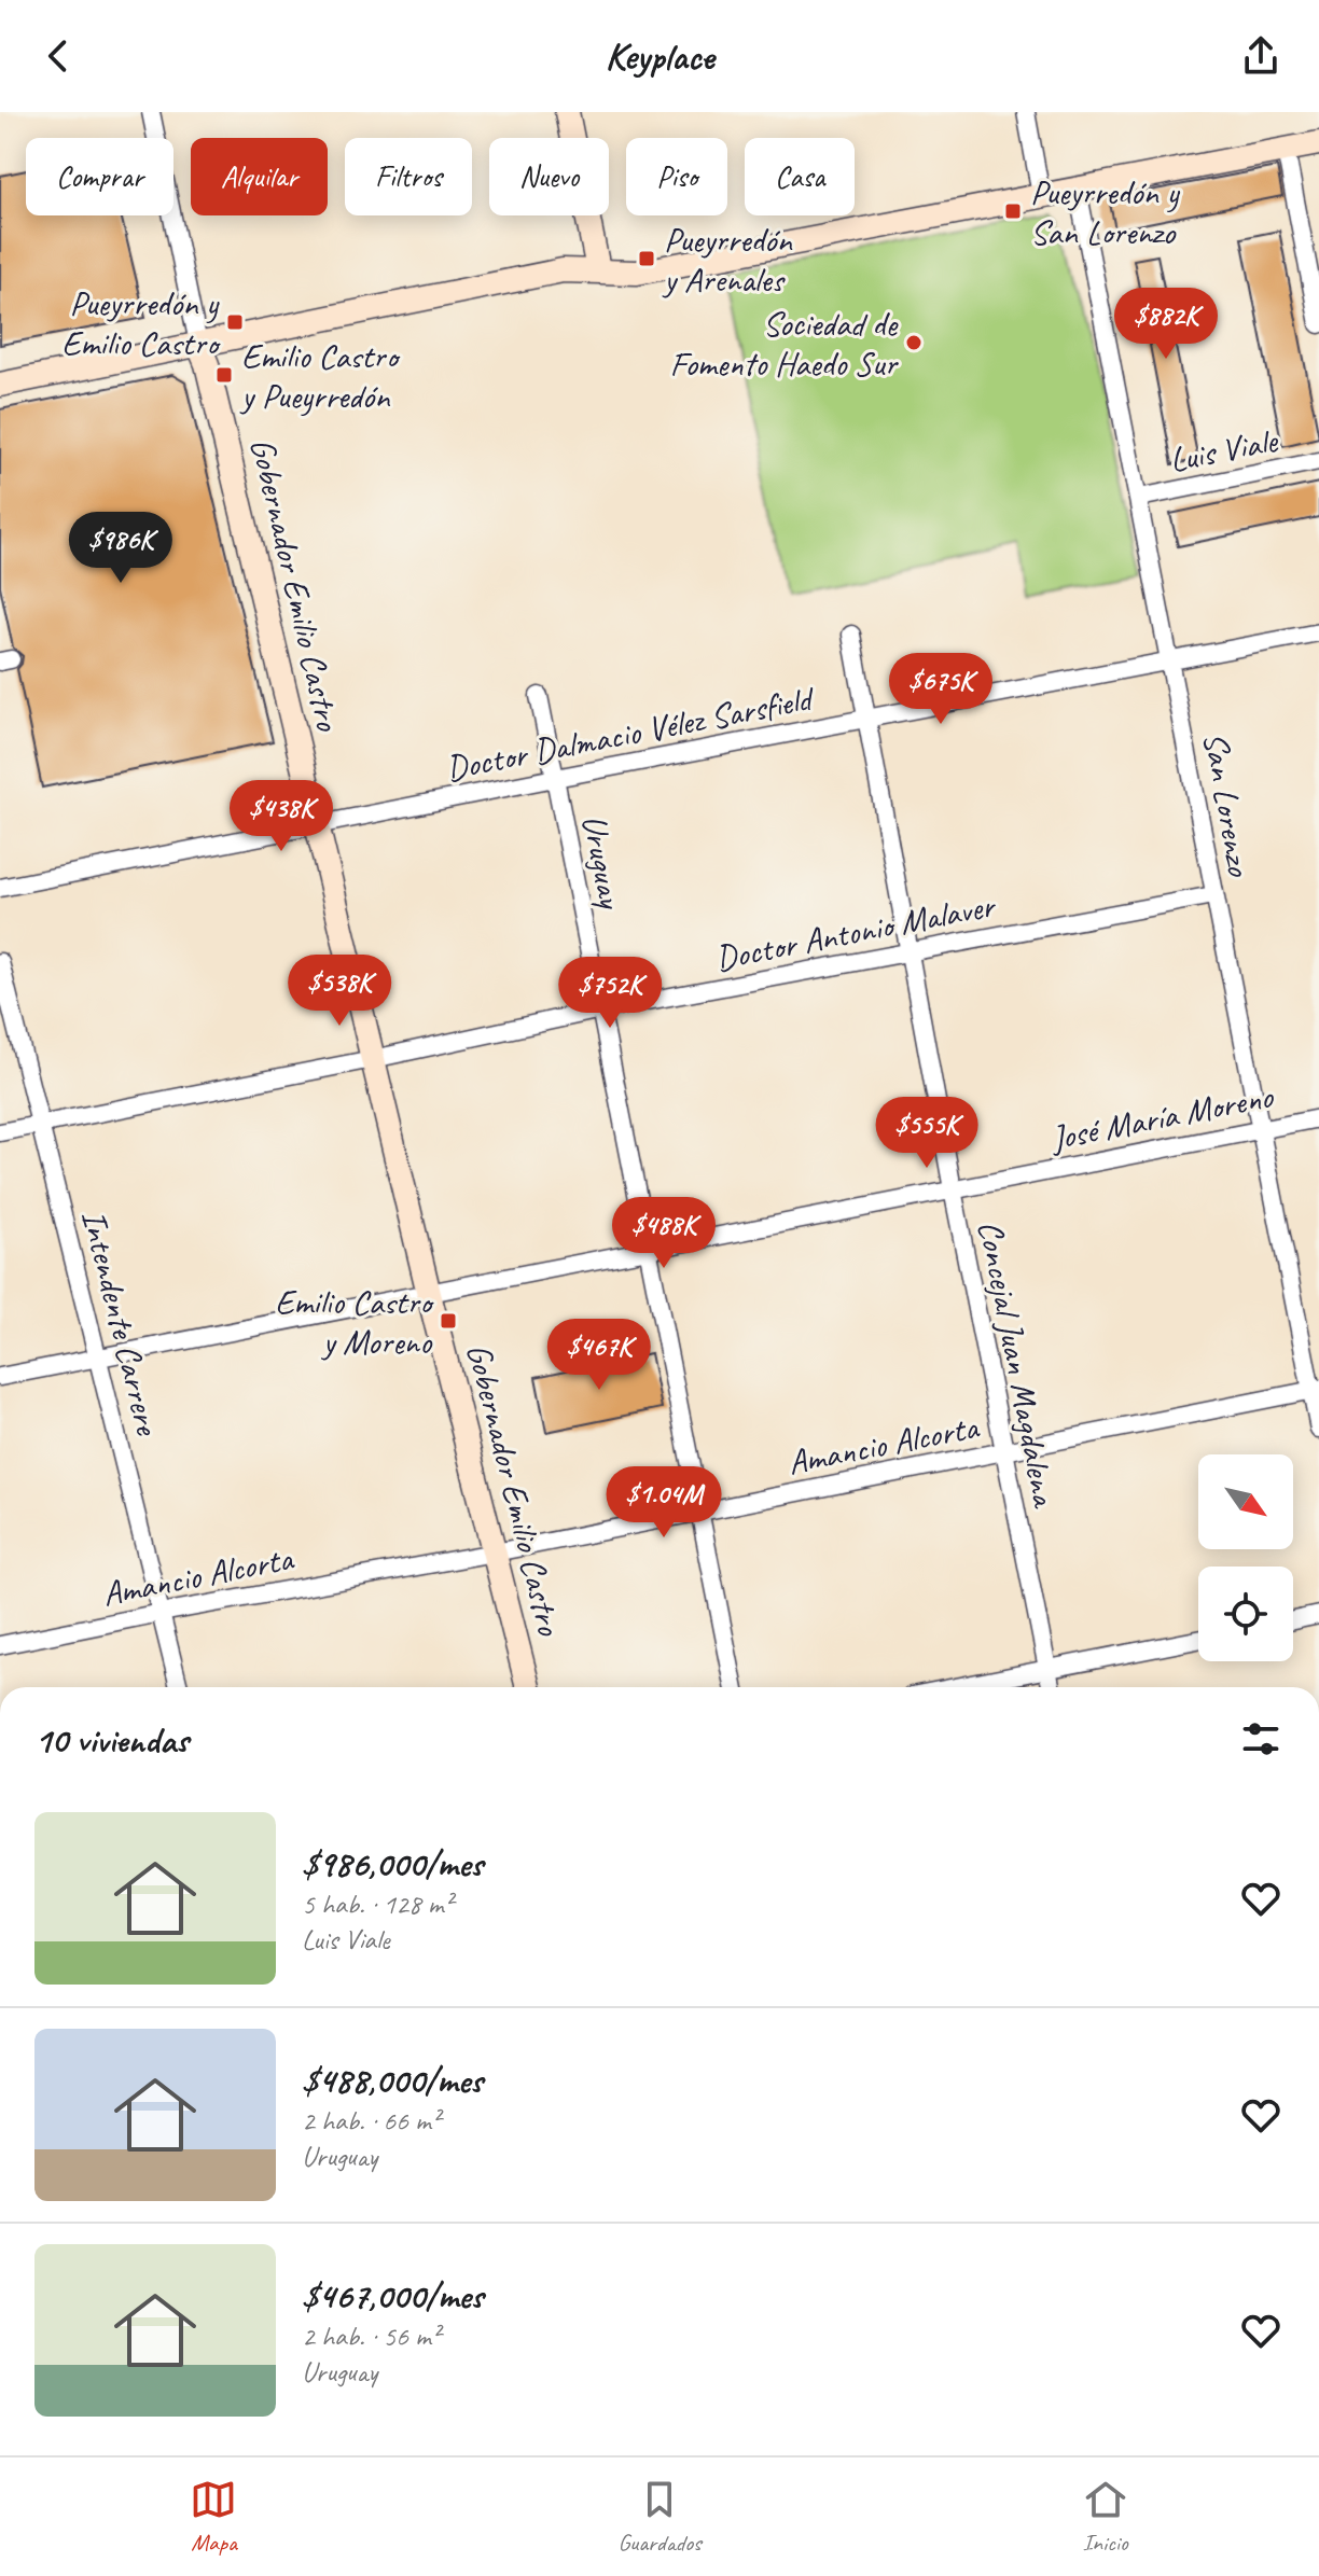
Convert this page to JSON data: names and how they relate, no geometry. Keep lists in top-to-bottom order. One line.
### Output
{"streets":{"street":["Luis Viale","Gobernador Emilio Castro","Doctor Dalmacio Vélez Sarsfield","San Lorenzo","Uruguay","Doctor Antonio Malaver","José María Moreno","Intendente Carrere","Concejal Juan Magdalena","Amancio Alcorta"]},"crossings":[["Luis Viale","San Lorenzo"],["Gobernador Emilio Castro","Doctor Dalmacio Vélez Sarsfield"],["Gobernador Emilio Castro","Doctor Antonio Malaver"],["Gobernador Emilio Castro","José María Moreno"],["Gobernador Emilio Castro","Amancio Alcorta"],["Doctor Dalmacio Vélez Sarsfield","San Lorenzo"],["Doctor Dalmacio Vélez Sarsfield","Uruguay"],["Doctor Dalmacio Vélez Sarsfield","Concejal Juan Magdalena"],["San Lorenzo","Doctor Antonio Malaver"],["San Lorenzo","José María Moreno"],["San Lorenzo","Amancio Alcorta"],["Uruguay","Doctor Antonio Malaver"],["Uruguay","José María Moreno"],["Uruguay","Amancio Alcorta"],["Doctor Antonio Malaver","Intendente Carrere"],["Doctor Antonio Malaver","Concejal Juan Magdalena"],["José María Moreno","Intendente Carrere"],["José María Moreno","Concejal Juan Magdalena"],["Intendente Carrere","Amancio Alcorta"],["Concejal Juan Magdalena","Amancio Alcorta"]],"places":{"transit":["Pueyrredón y San Lorenzo","Pueyrredón y Arenales","Pueyrredón y Emilio Castro","Emilio Castro y Pueyrredón","Emilio Castro y Moreno"],"other":["Sociedad de Fomento Haedo Sur"]},"north":"bottom right","page":{"header":"Keyplace","chip":["Comprar","Alquilar","Filtros","Nuevo","Piso","Casa"],"price":["$882K","$986K","$675K","$438K","$538K","$752K","$555K","$488K","$467K","$1.04M"],"heading":"10 viviendas","list":[{"name":"$986,000/mes","note":"5 hab. · 128 m² · Luis Viale"},{"name":"$488,000/mes","note":"2 hab. · 66 m² · Uruguay"},{"name":"$467,000/mes","note":"2 hab. · 56 m² · Uruguay"}],"tabs":["Mapa","Guardados","Inicio"]}}
